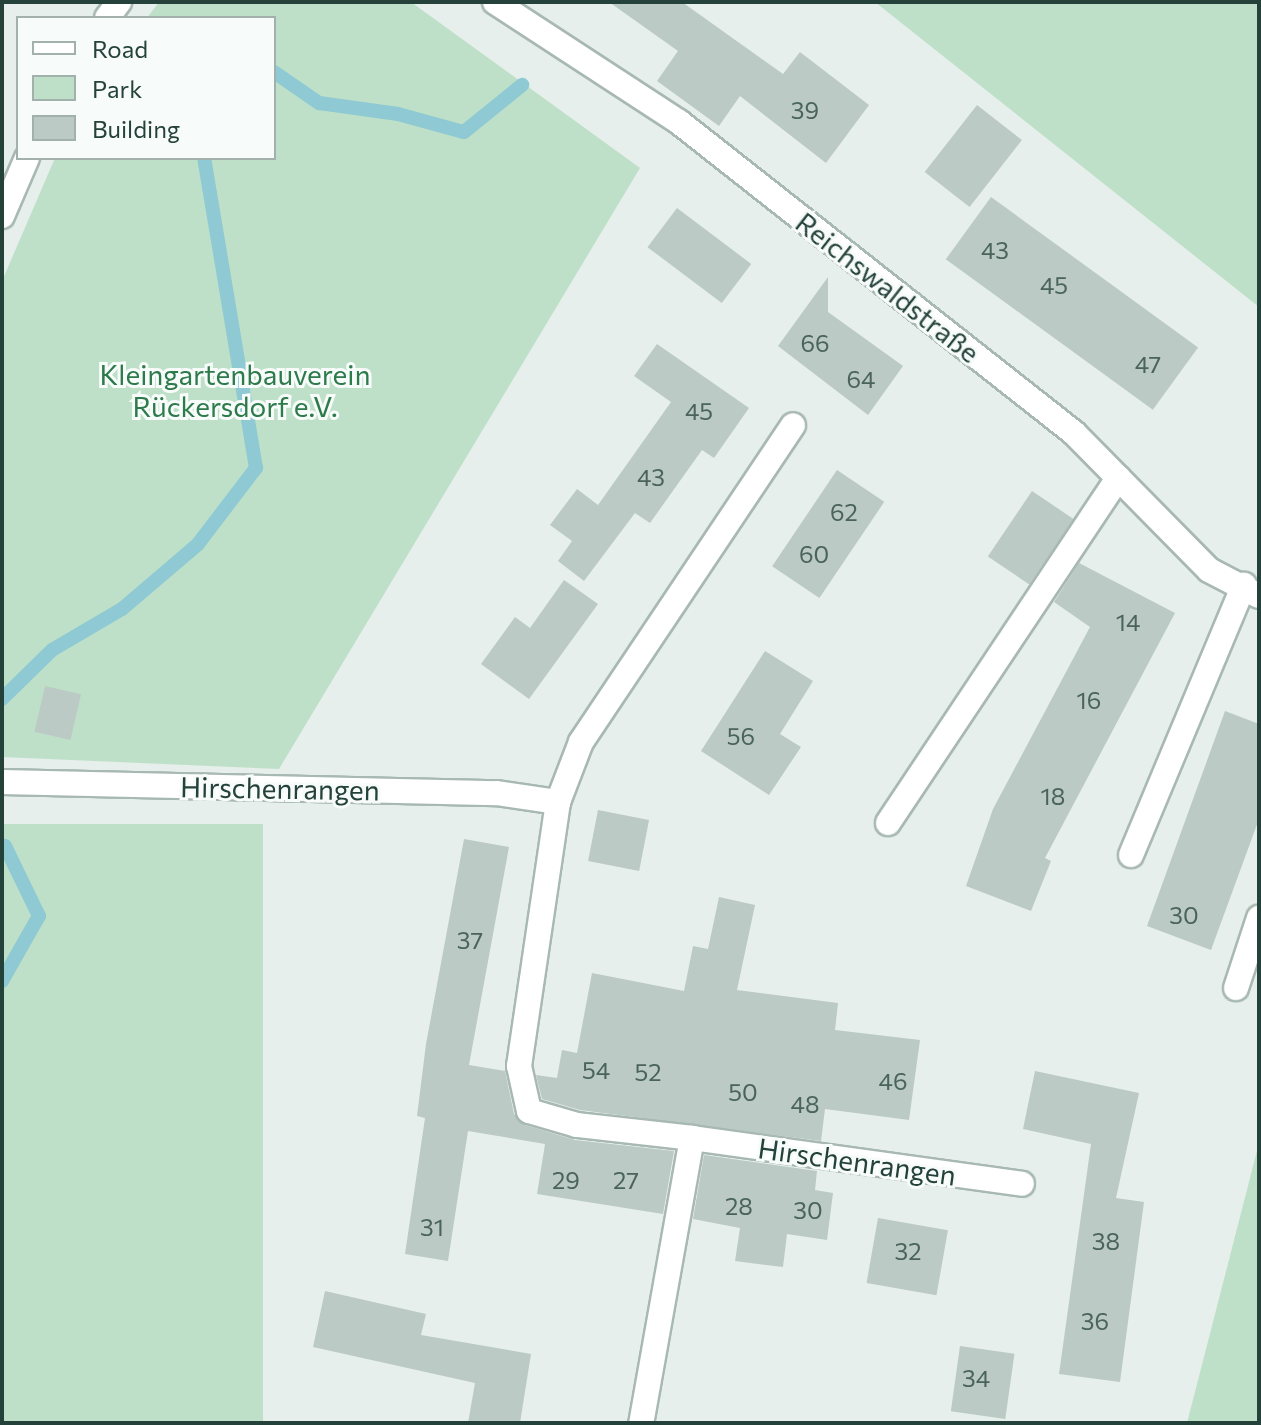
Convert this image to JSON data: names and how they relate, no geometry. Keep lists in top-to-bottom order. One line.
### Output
{"streets":{"street":["Reichswaldstraße","Hirschenrangen"]},"parks":["Kleingartenbauverein Rückersdorf e.V."],"house_numbers":["39","43","45","66","47","64","45","43","62","60","14","16","56","18","30","37","54","52","46","50","48","29","27","28","30","31","38","32","36","34"],"legend":["Road","Park","Building"]}
